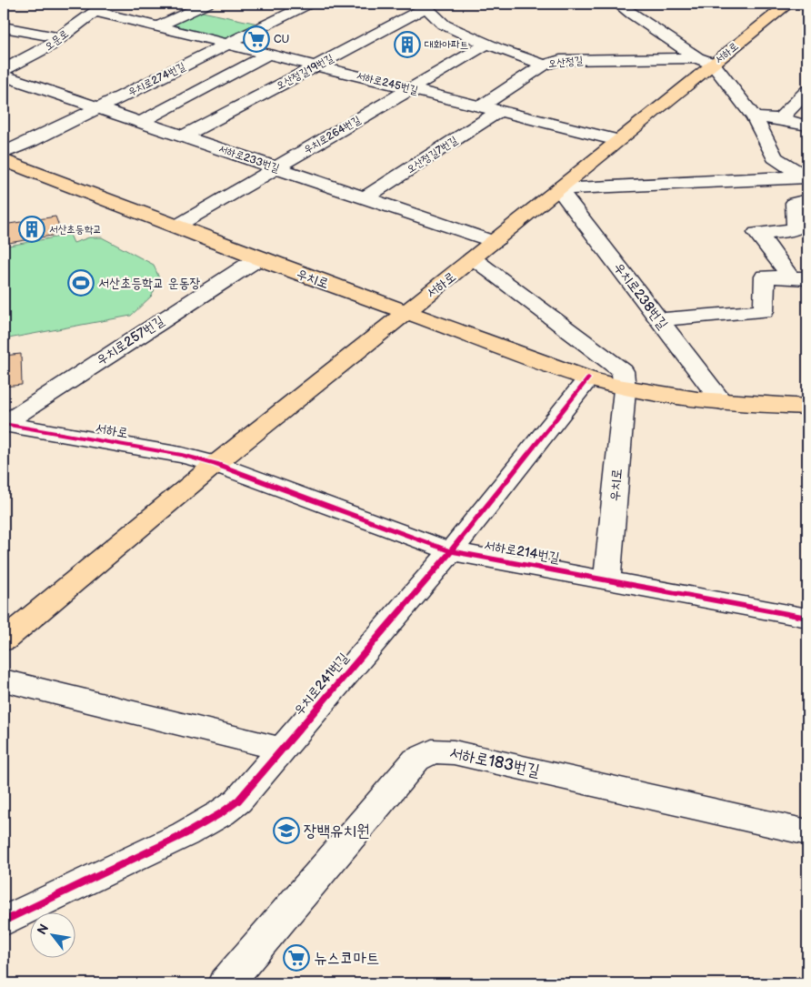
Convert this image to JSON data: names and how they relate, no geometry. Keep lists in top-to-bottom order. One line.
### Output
{"streets":{"main road":["서하로","우치로"],"street":["오문로","오산정길","오산정길19번길","우치로274번길","서하로245번길","우치로264번길","오산정길7번길","서하로233번길","우치로238번길","우치로257번길","서하로214번길","우치로241번길","서하로183번길"]},"crossings":[["오문로","서하로245번길"],["서하로","오산정길"],["서하로","서하로245번길"],["서하로","서하로233번길"],["서하로","우치로"],["서하로","우치로238번길"],["서하로","우치로257번길"],["서하로","서하로214번길"],["오산정길","오산정길19번길"],["오산정길","우치로264번길"],["오산정길19번길","서하로245번길"],["오산정길19번길","서하로233번길"],["우치로274번길","서하로245번길"],["우치로274번길","서하로233번길"],["서하로245번길","우치로264번길"],["서하로245번길","오산정길7번길"],["우치로264번길","서하로233번길"],["우치로264번길","우치로"],["오산정길7번길","서하로233번길"],["우치로","우치로238번길"],["우치로","우치로257번길"],["우치로","서하로214번길"],["우치로","우치로241번길"],["서하로214번길","우치로241번길"]],"places":{"supermarket":["CU","뉴스코마트"],"building":["대화아파트","서산초등학교"],"sports":["서산초등학교 운동장"],"school or university":["장백유치원"]},"north":"top left"}
